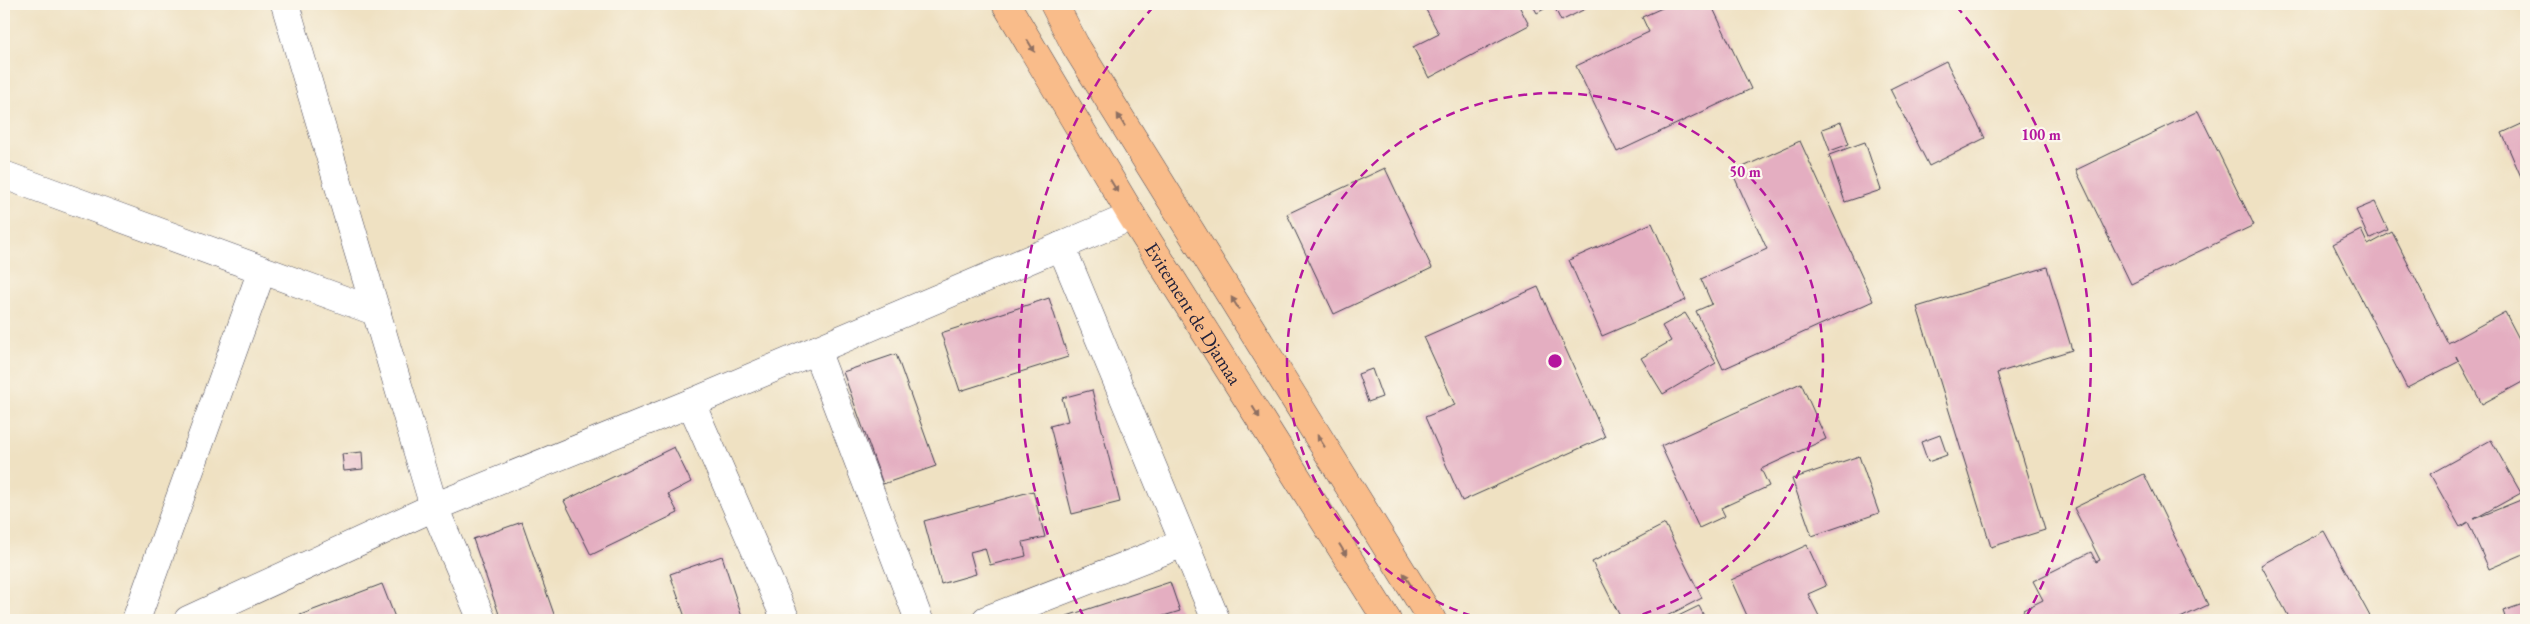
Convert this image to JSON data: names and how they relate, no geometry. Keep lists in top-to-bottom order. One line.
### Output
{"streets":{"main road":["Evitement de Djamaa"]},"rings":["100 m","50 m"]}
